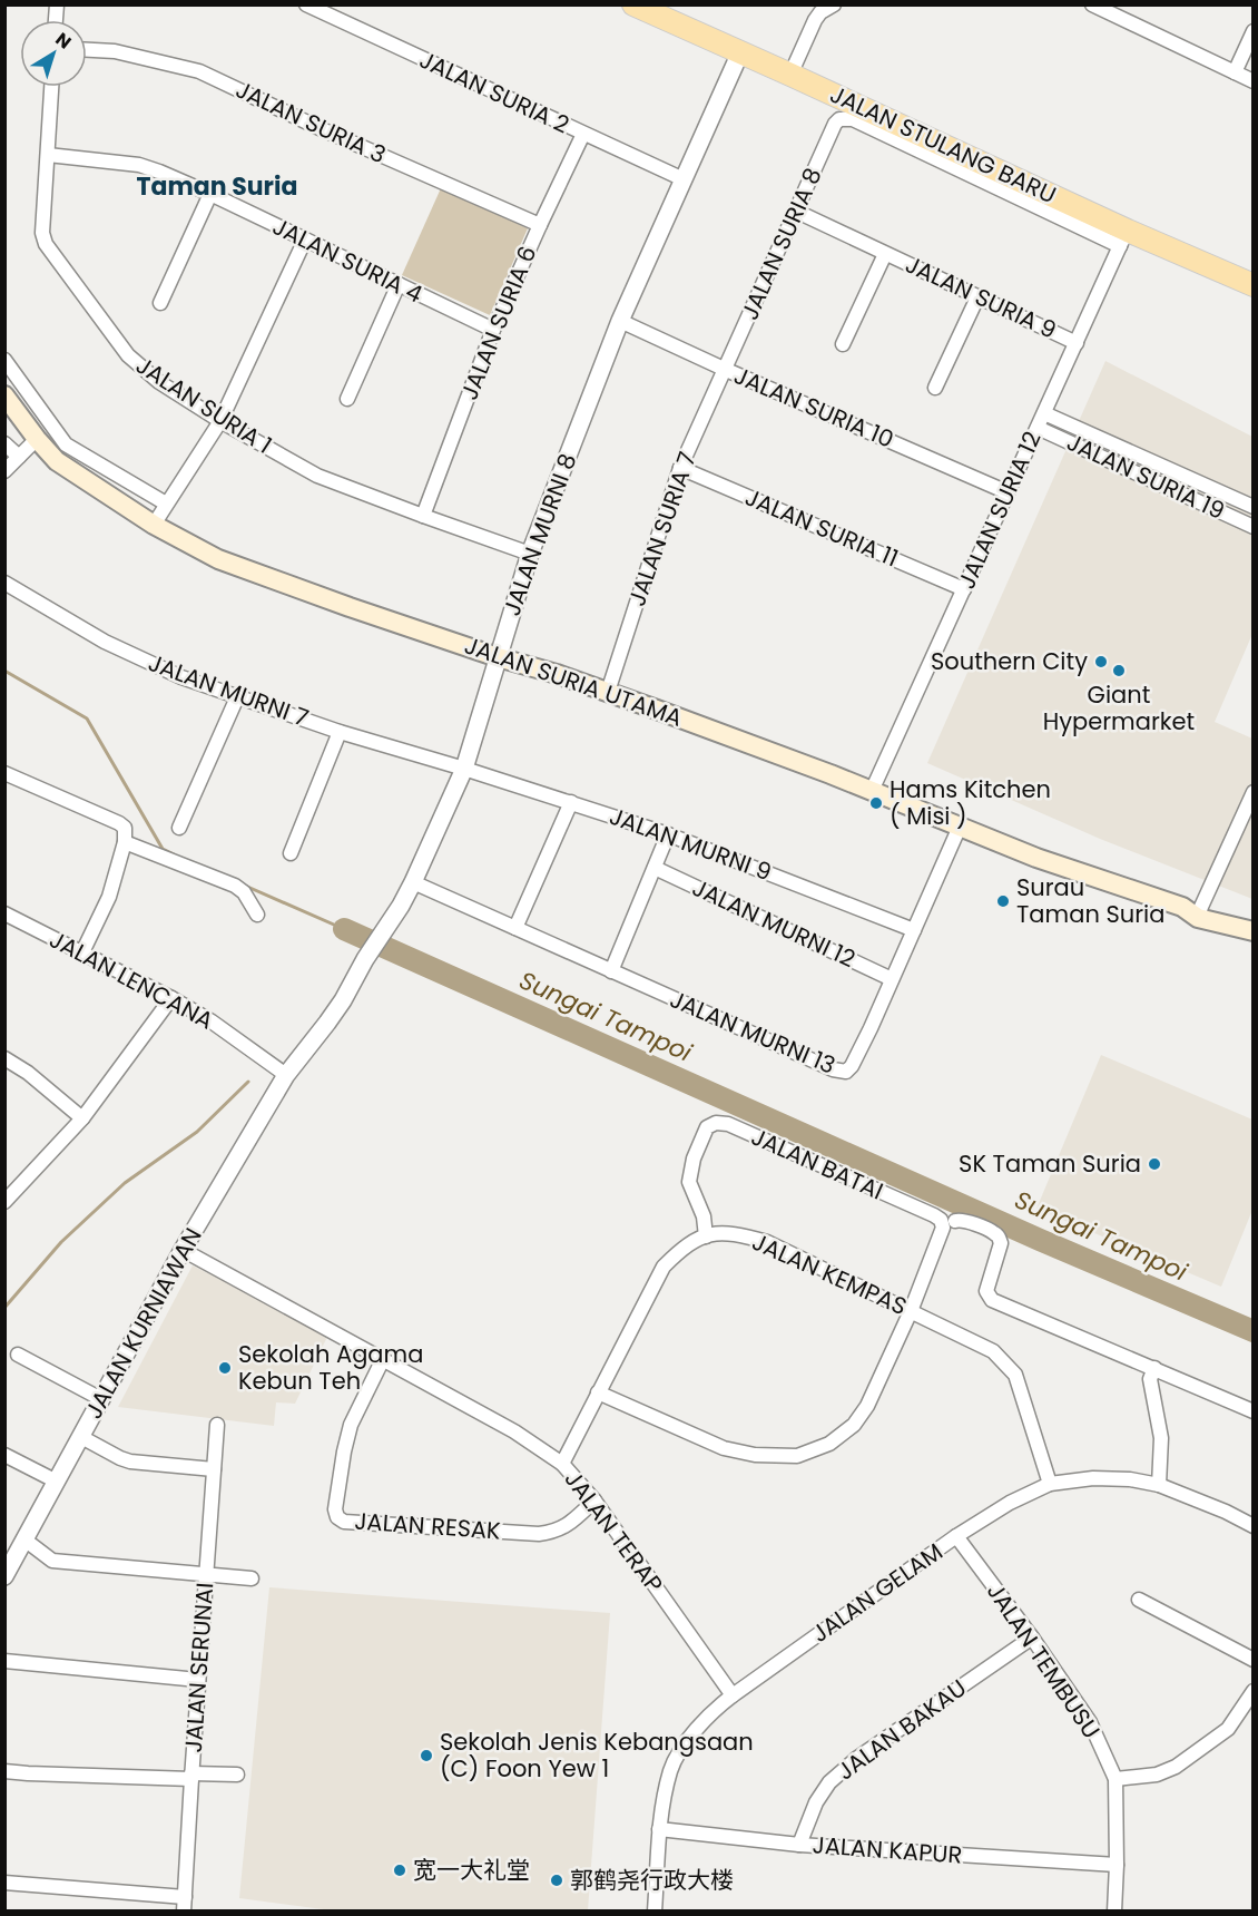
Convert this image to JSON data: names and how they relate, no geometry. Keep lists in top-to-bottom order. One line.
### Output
{"streets":{"main road":["JALAN STULANG BARU","JALAN SURIA UTAMA"],"street":["JALAN SURIA 2","JALAN SURIA 3","JALAN SURIA 8","JALAN SURIA 4","JALAN SURIA 9","JALAN SURIA 6","JALAN SURIA 1","JALAN SURIA 10","JALAN SURIA 19","JALAN SURIA 12","JALAN SURIA 11","JALAN SURIA 7","JALAN MURNI 8","JALAN MURNI 7","JALAN MURNI 9","JALAN MURNI 12","JALAN LENCANA","JALAN MURNI 13","JALAN BATAI","JALAN KEMPAS","JALAN KURNIAWAN","JALAN RESAK","JALAN TERAP","JALAN GELAM","JALAN TEMBUSU","JALAN SERUNAI","JALAN BAKAU","JALAN KAPUR"]},"crossings":[["JALAN SURIA 2","JALAN SURIA 6"],["JALAN SURIA 2","JALAN MURNI 8"],["JALAN SURIA 3","JALAN SURIA 6"],["JALAN STULANG BARU","JALAN SURIA 8"],["JALAN STULANG BARU","JALAN SURIA 12"],["JALAN STULANG BARU","JALAN MURNI 8"],["JALAN SURIA 8","JALAN SURIA 9"],["JALAN SURIA 8","JALAN SURIA 10"],["JALAN SURIA 8","JALAN SURIA 12"],["JALAN SURIA 8","JALAN SURIA 7"],["JALAN SURIA 4","JALAN SURIA 6"],["JALAN SURIA 4","JALAN SURIA 1"],["JALAN SURIA 9","JALAN SURIA 12"],["JALAN SURIA 6","JALAN SURIA 1"],["JALAN SURIA 1","JALAN MURNI 8"],["JALAN SURIA 10","JALAN SURIA 12"],["JALAN SURIA 10","JALAN SURIA 7"],["JALAN SURIA 10","JALAN MURNI 8"],["JALAN SURIA 19","JALAN SURIA 12"],["JALAN SURIA 12","JALAN SURIA 11"],["JALAN SURIA 12","JALAN SURIA UTAMA"],["JALAN SURIA 11","JALAN SURIA 7"],["JALAN SURIA 7","JALAN SURIA UTAMA"],["JALAN MURNI 8","JALAN SURIA UTAMA"],["JALAN MURNI 8","JALAN MURNI 7"],["JALAN MURNI 8","JALAN MURNI 9"],["JALAN MURNI 8","JALAN LENCANA"],["JALAN MURNI 8","JALAN MURNI 13"],["JALAN MURNI 8","JALAN KURNIAWAN"],["JALAN SURIA UTAMA","JALAN MURNI 13"],["JALAN MURNI 7","JALAN MURNI 9"],["JALAN MURNI 9","JALAN MURNI 13"],["JALAN MURNI 12","JALAN MURNI 13"],["JALAN LENCANA","JALAN KURNIAWAN"],["JALAN BATAI","JALAN KEMPAS"],["JALAN KEMPAS","JALAN TERAP"],["JALAN KEMPAS","JALAN GELAM"],["JALAN KURNIAWAN","JALAN TERAP"],["JALAN RESAK","JALAN TERAP"],["JALAN TERAP","JALAN GELAM"],["JALAN GELAM","JALAN TEMBUSU"],["JALAN GELAM","JALAN KAPUR"],["JALAN TEMBUSU","JALAN BAKAU"],["JALAN TEMBUSU","JALAN KAPUR"],["JALAN BAKAU","JALAN KAPUR"]],"districts":["Taman Suria"],"water":["Sungai Tampoi"],"places":["Southern City","Giant Hypermarket","Hams Kitchen ( Misi )","Surau Taman Suria","SK Taman Suria","Sekolah Agama Kebun Teh","Sekolah Jenis Kebangsaan (C) Foon Yew 1","宽一大礼堂","郭鹤尧行政大楼"],"north":"top right"}
